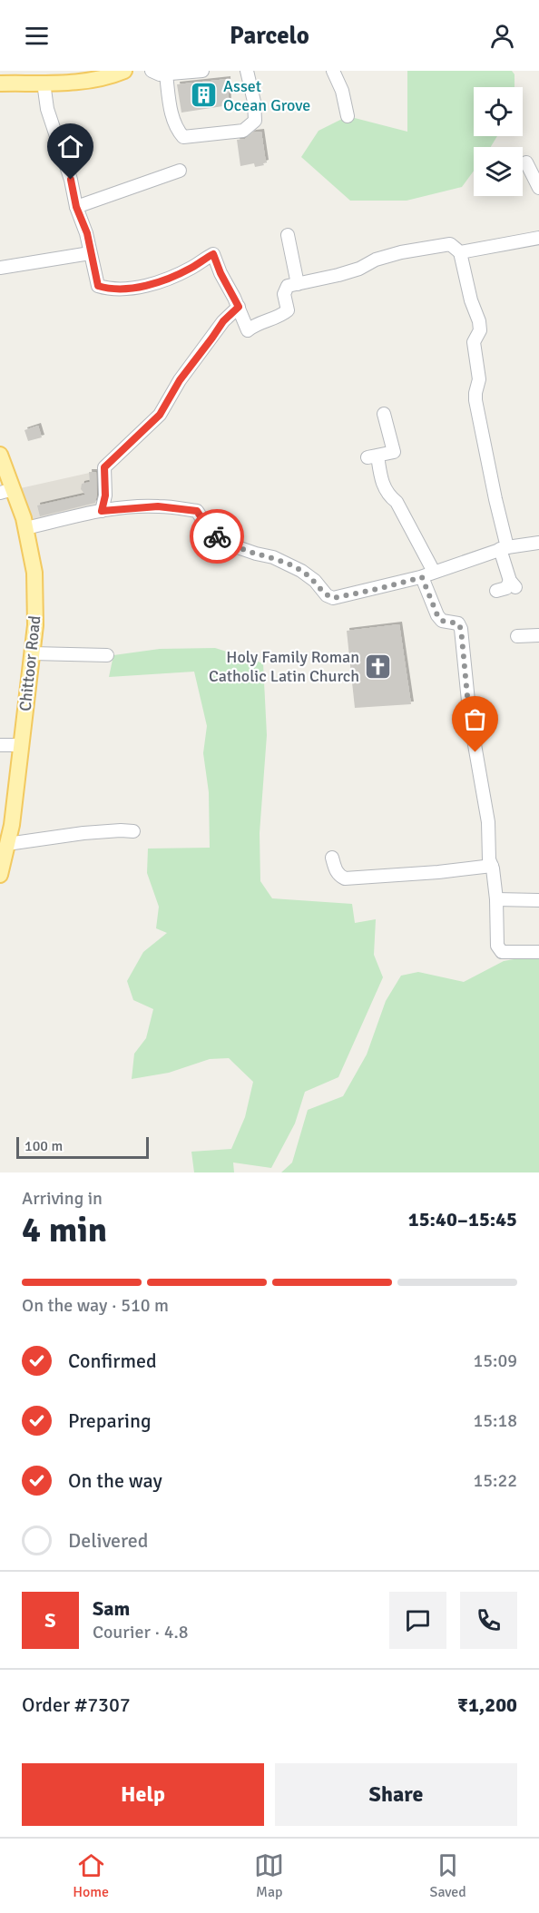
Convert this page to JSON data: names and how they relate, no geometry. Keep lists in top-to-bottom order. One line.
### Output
{"streets":{"main road":["Chittoor Road"]},"places":{"building":["Asset Ocean Grove"],"church":["Holy Family Roman Catholic Latin Church"]},"scale_bar":"100 m","page":{"header":"Parcelo","scale":"100 m","heading":["4 min","Arriving in","15:40–15:45"],"panel":["Sam","Courier · 4.8","Order #7307","₹1,200"],"bar":"On the way · 510 m","list":[["Confirmed","15:09"],["Preparing","15:18"],["On the way","15:22"],"Delivered"],"round":"S","buttons":["Help","Share"],"tabs":["Home","Map","Saved"]}}
